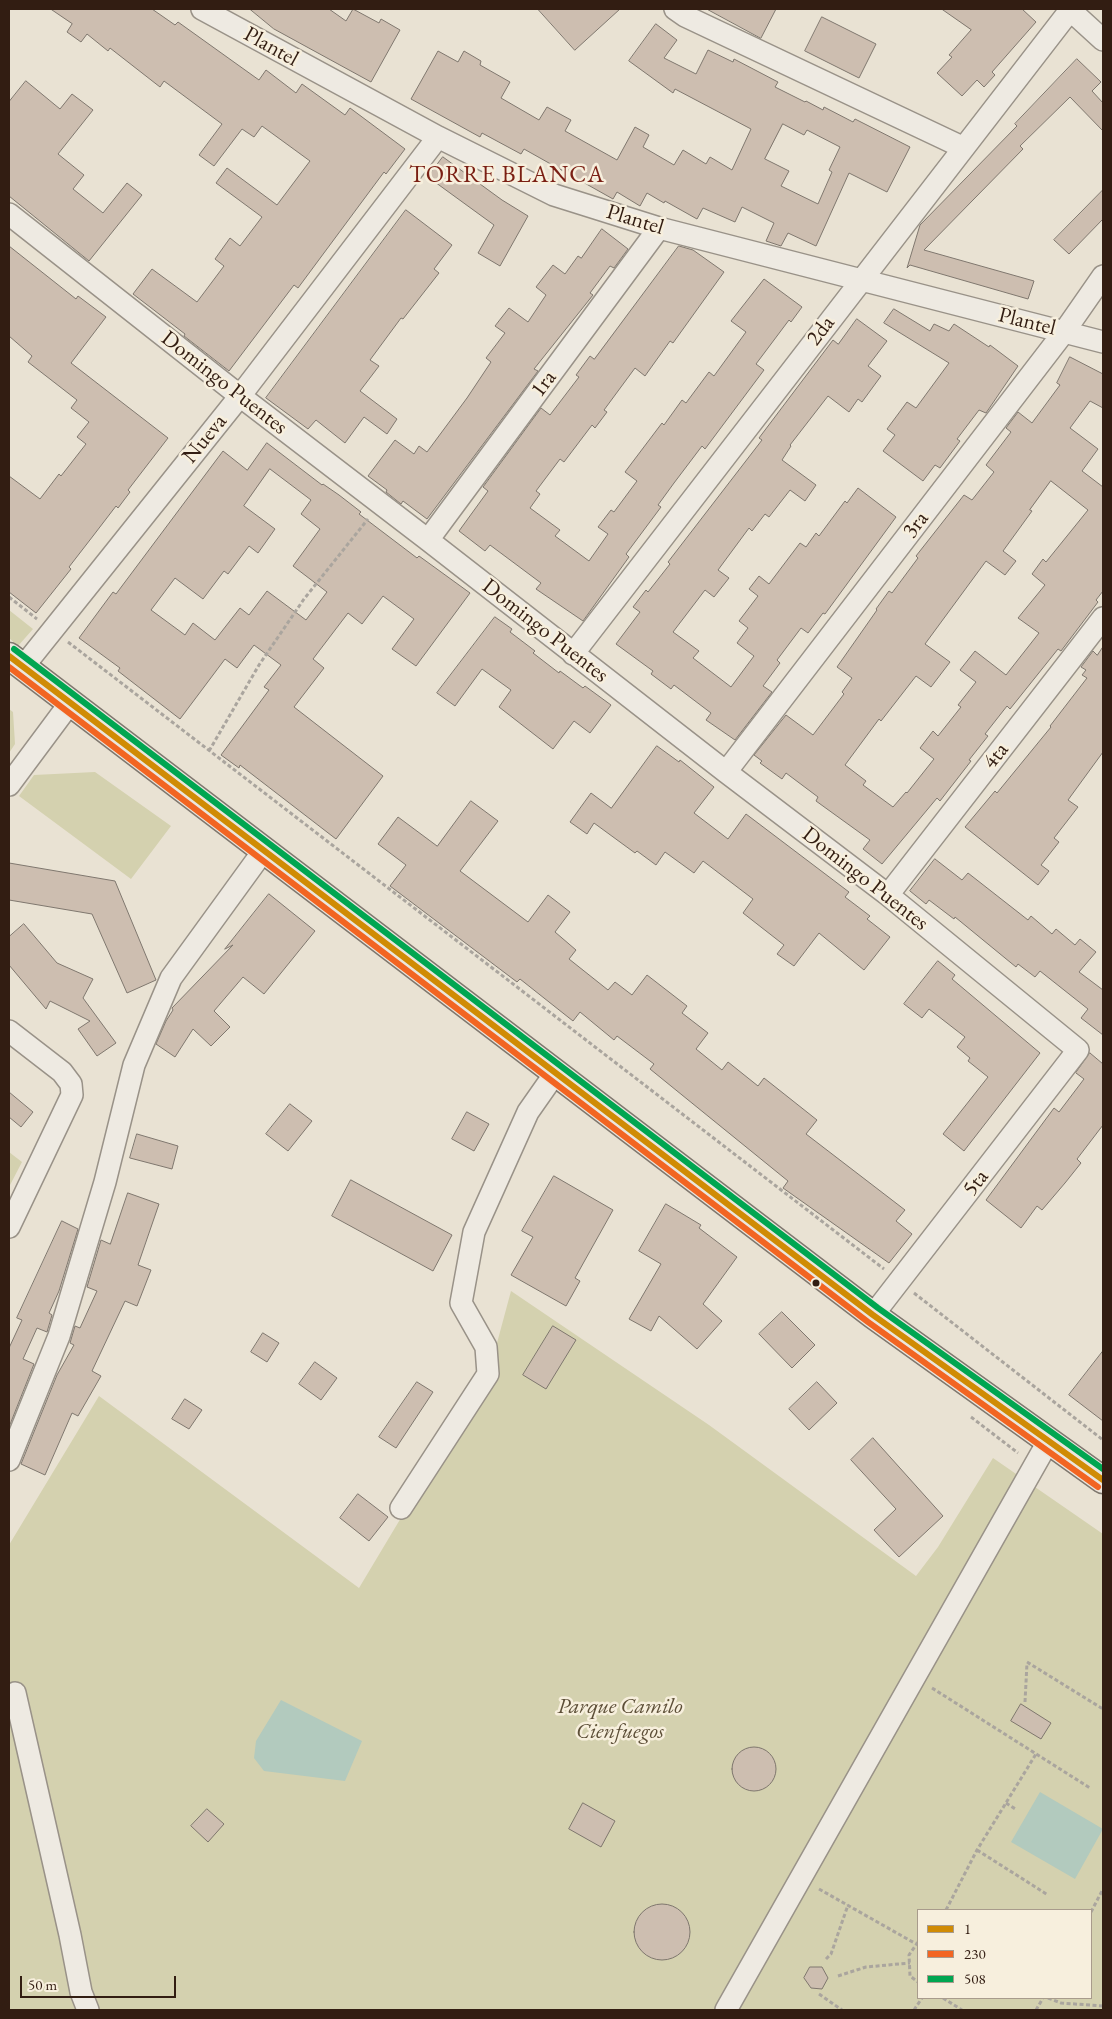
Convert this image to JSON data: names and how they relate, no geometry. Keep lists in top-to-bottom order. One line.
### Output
{"streets":{"street":["Plantel","2da","Domingo Puentes","1ra","Nueva","3ra","4ta","5ta"]},"crossings":[["Plantel","2da"],["Plantel","1ra"],["Plantel","Nueva"],["Plantel","3ra"],["2da","Domingo Puentes"],["Domingo Puentes","1ra"],["Domingo Puentes","Nueva"],["Domingo Puentes","3ra"],["Domingo Puentes","4ta"],["Domingo Puentes","5ta"]],"districts":["TORRE BLANCA"],"parks":["Parque Camilo Cienfuegos"],"lines":["transit line 508","transit line 1","transit line 230"],"legend":["1","230","508"],"scale_bar":"50 m"}
